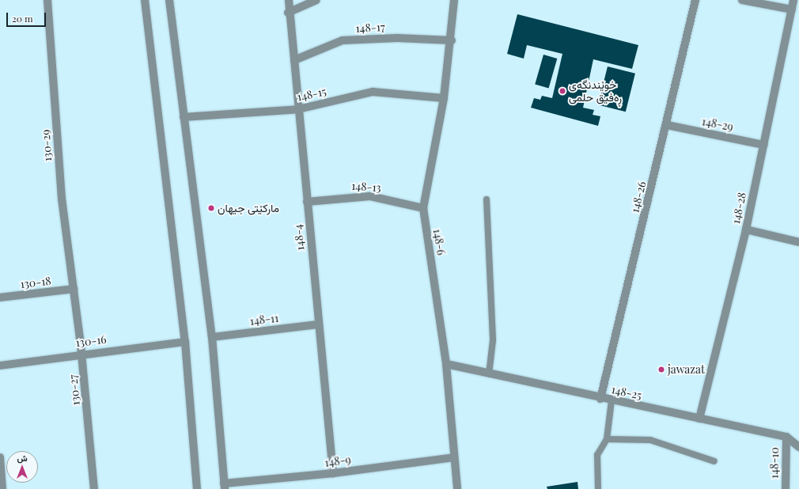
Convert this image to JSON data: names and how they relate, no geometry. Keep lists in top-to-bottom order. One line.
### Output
{"streets":{"street":["148-17","148-15","148-29","130-29","148-13","148-26","148-28","148-4","148-6","130-18","148-11","130-16","130-27","148-25","148-9","148-10"]},"crossings":[["148-17","148-4"],["148-17","148-6"],["148-15","148-4"],["148-15","148-6"],["148-29","148-26"],["148-29","148-28"],["130-29","130-18"],["130-29","130-27"],["148-13","148-4"],["148-13","148-6"],["148-26","148-25"],["148-28","148-25"],["148-4","148-11"],["148-4","148-9"],["148-6","148-25"],["148-6","148-9"],["130-18","130-27"],["130-16","130-27"],["148-25","148-10"]],"places":["خوێندنگەی ڕەفیق حلمی","ماركێتی جیھان","jawazat"],"scale_bar":"20 m","north":"top"}
